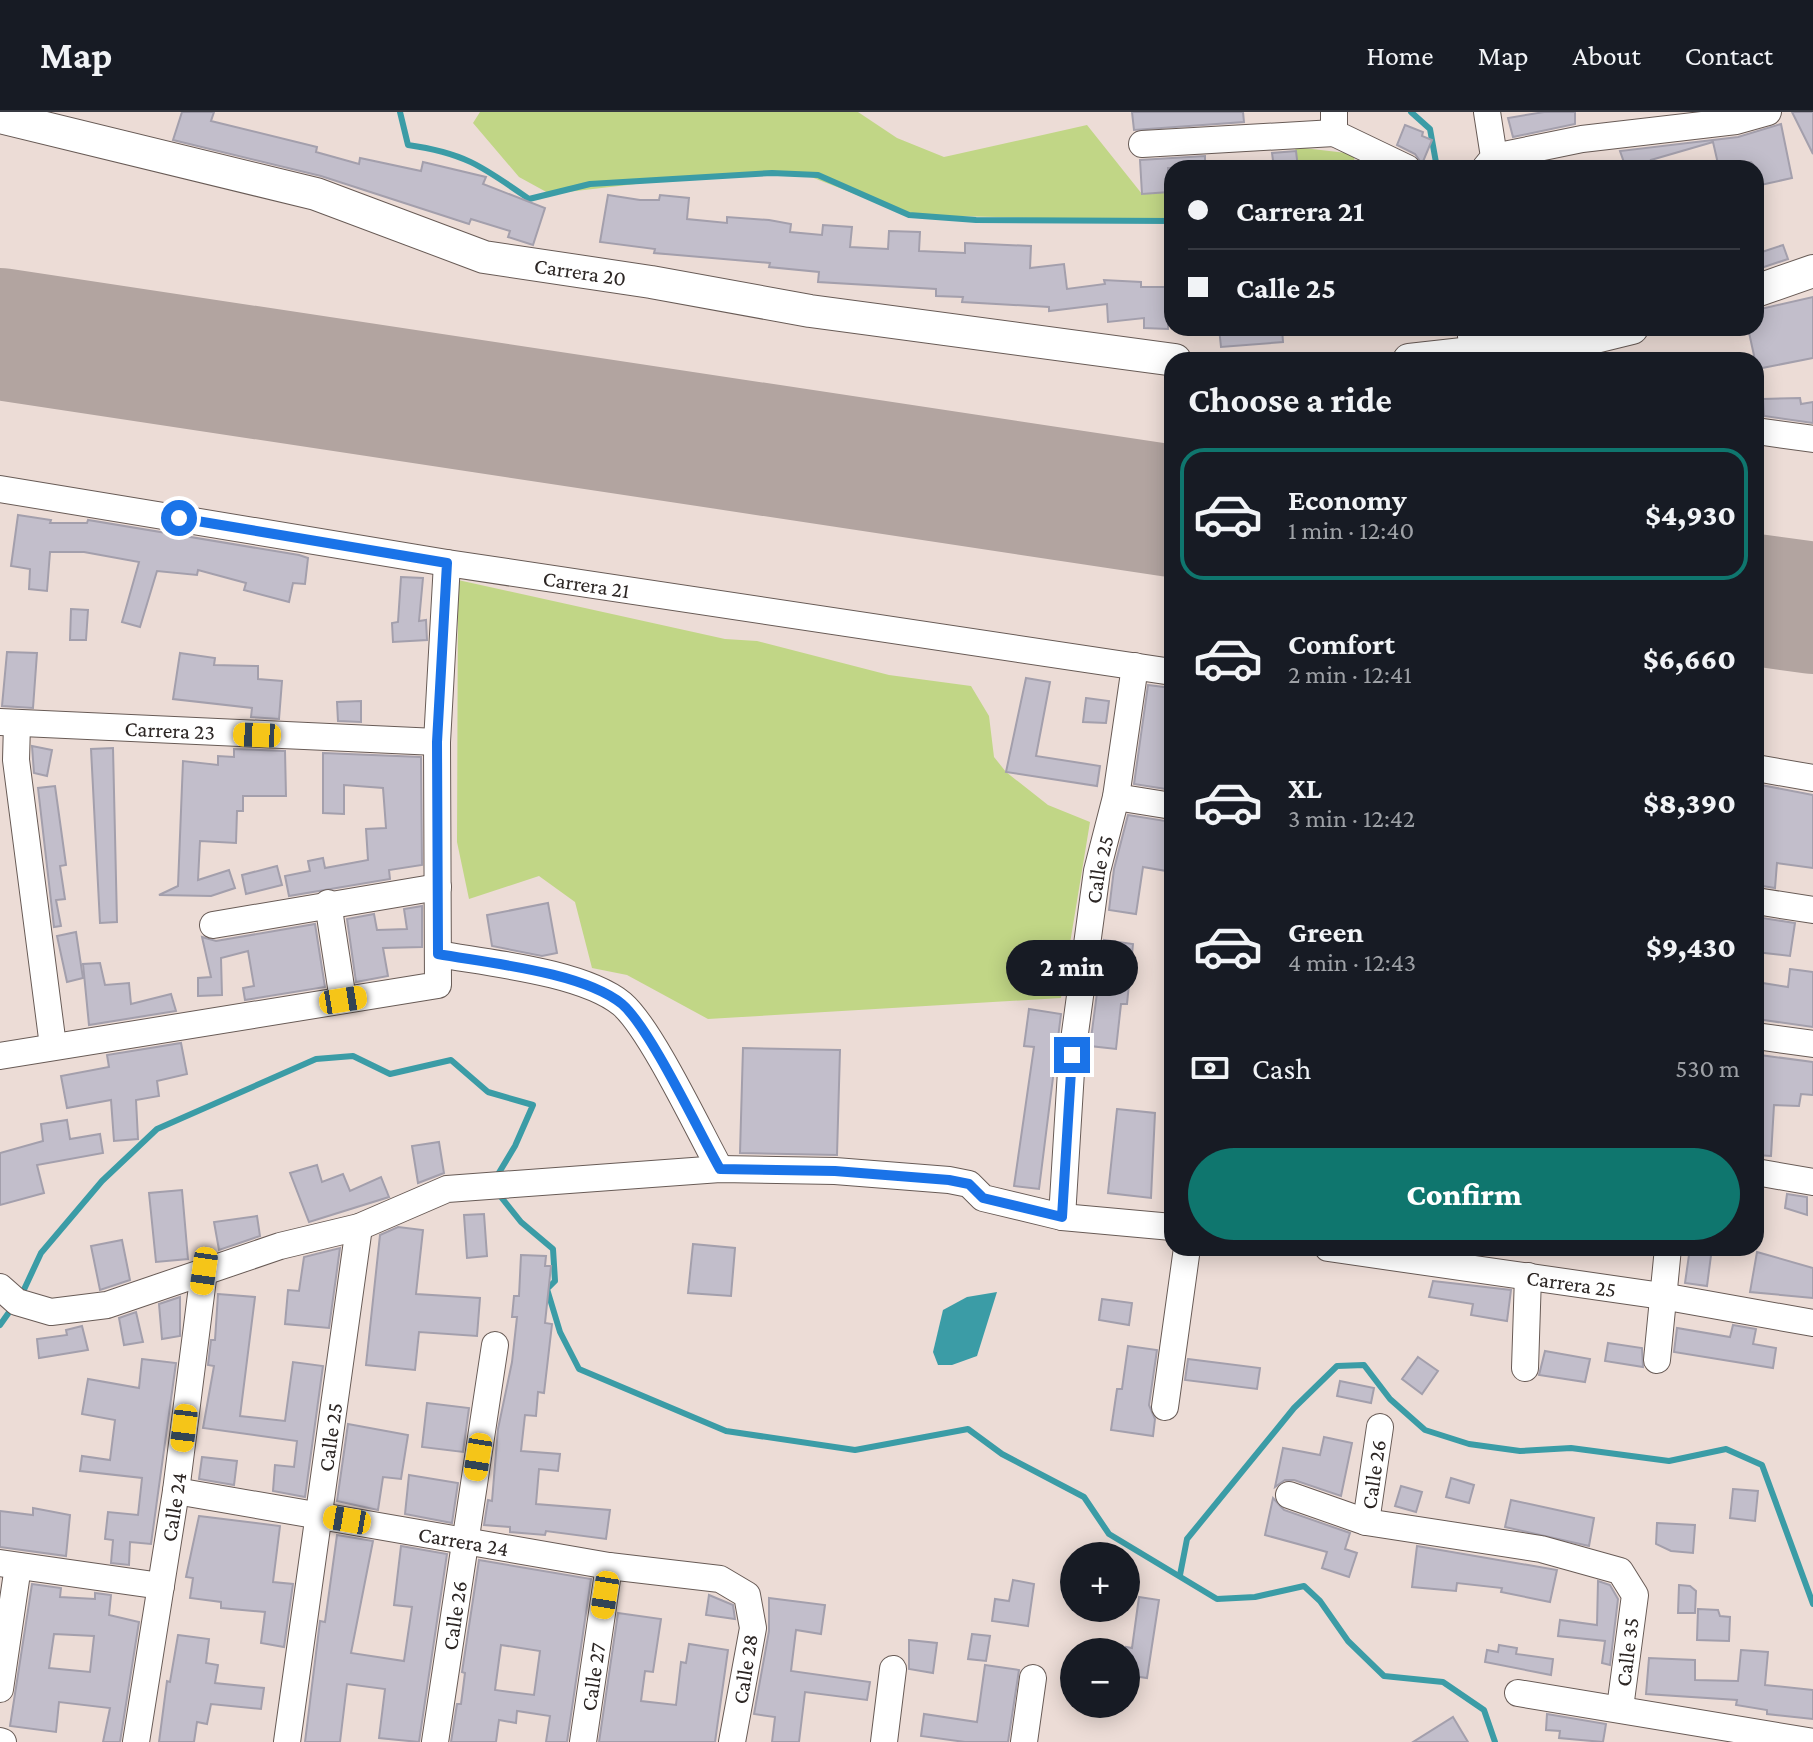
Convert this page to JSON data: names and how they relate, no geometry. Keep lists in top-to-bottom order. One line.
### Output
{"streets":{"main road":["Carrera 20"],"street":["Carrera 21","Carrera 23","Calle 25","Carrera 25","Calle 26","Calle 24","Carrera 24","Calle 35","Calle 28","Calle 27"]},"crossings":[["Carrera 21","Calle 25"],["Calle 25","Carrera 24"],["Calle 26","Carrera 24"],["Calle 26","Calle 35"],["Calle 24","Carrera 24"],["Carrera 24","Calle 28"],["Carrera 24","Calle 27"]],"page":{"header":"Map","nav":["Home","Map","About","Contact"],"banner":["Carrera 21","Calle 25"],"heading":"Choose a ride","list":[{"name":"Economy","note":"1 min · 12:40","value":"$4,930"},{"name":"Comfort","note":"2 min · 12:41","value":"$6,660"},{"name":"XL","note":"3 min · 12:42","value":"$8,390"},{"name":"Green","note":"4 min · 12:43","value":"$9,430"}],"bubble":"2 min","pay":["Cash","530 m"],"buttons":"Confirm","map_buttons":["+","−"]}}
